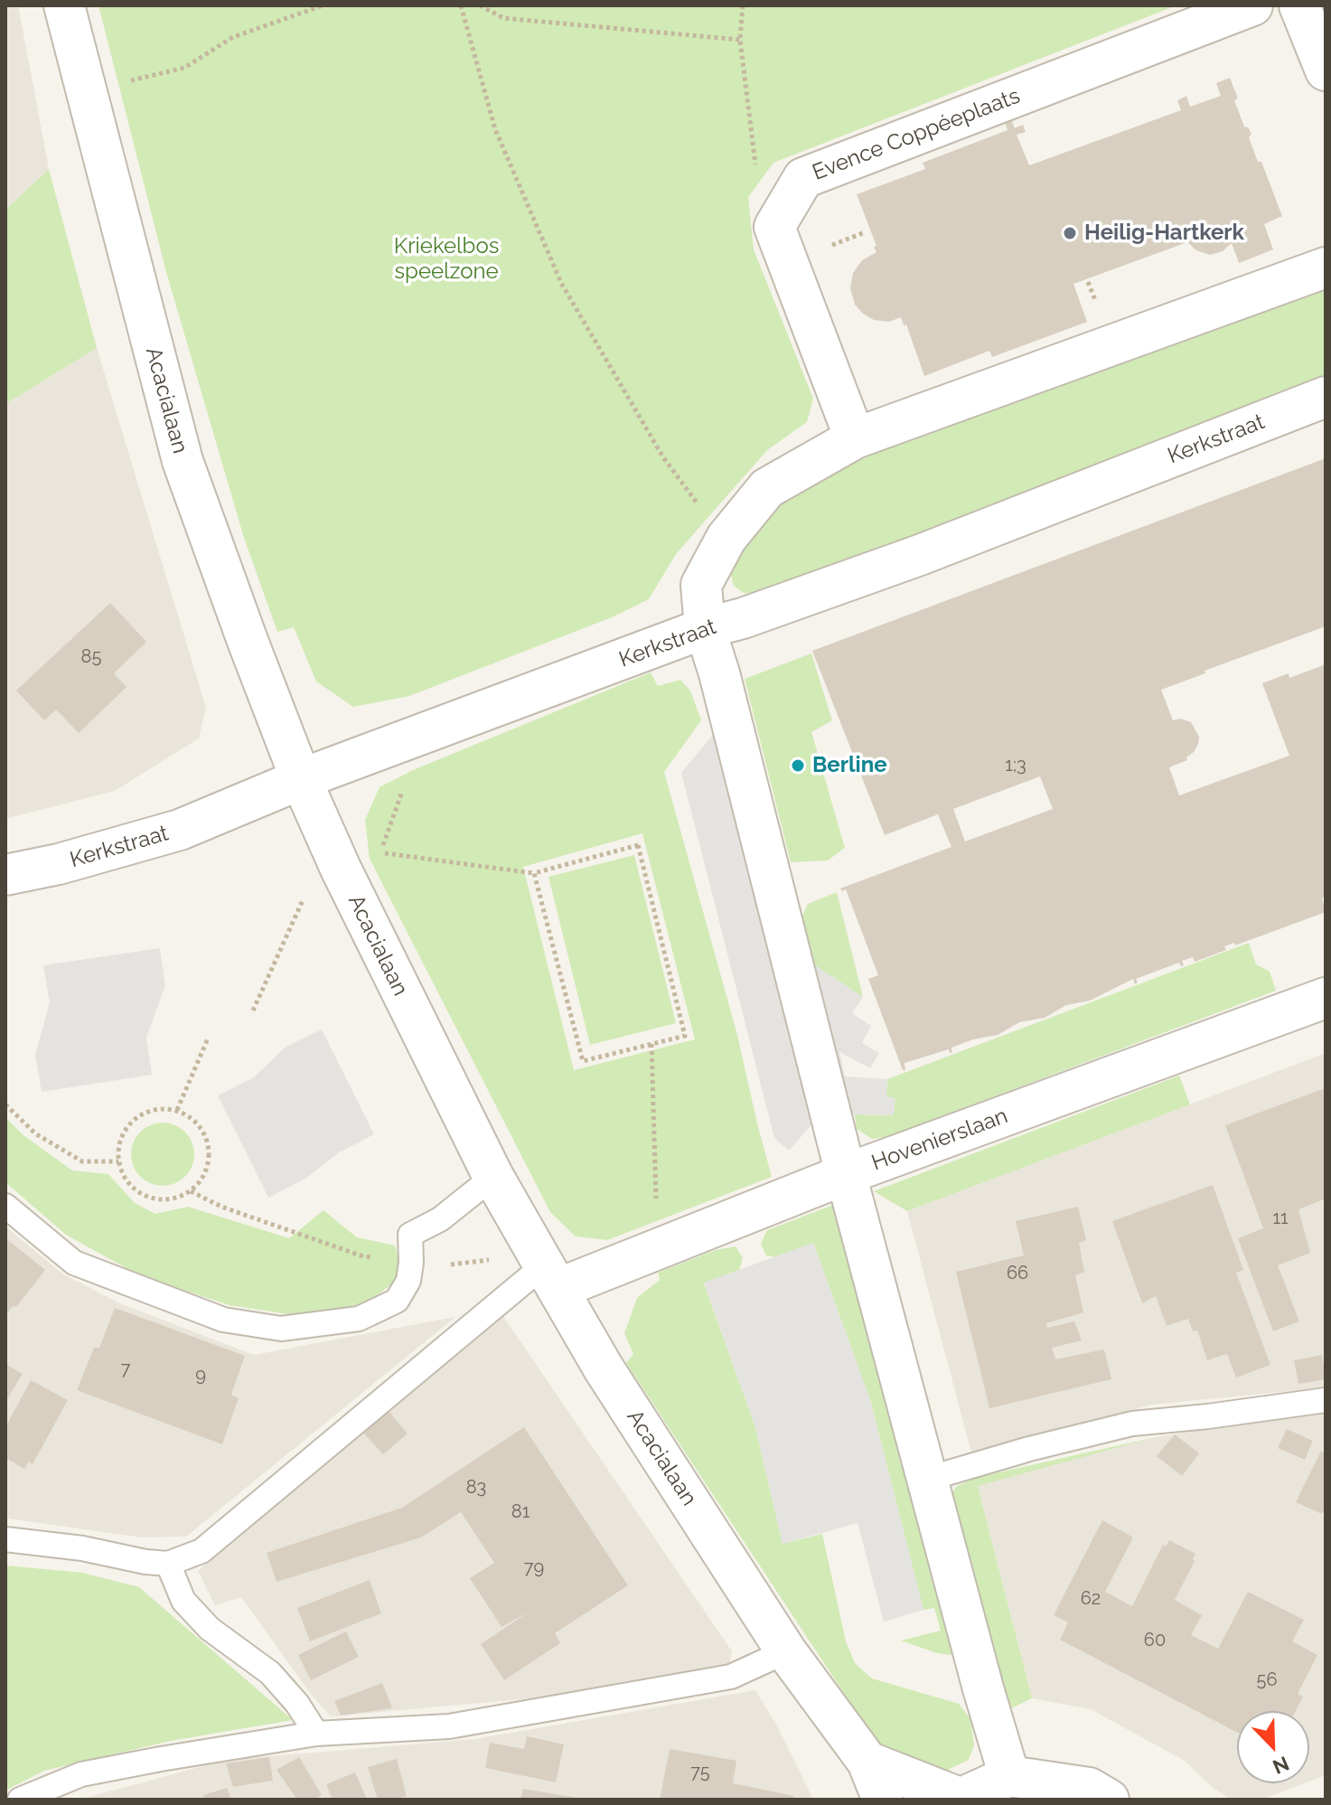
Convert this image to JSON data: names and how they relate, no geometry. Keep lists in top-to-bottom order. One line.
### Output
{"streets":{"street":["Evence Coppéeplaats","Acacialaan","Kerkstraat","Hovenierslaan"]},"crossings":[["Acacialaan","Kerkstraat"],["Acacialaan","Hovenierslaan"]],"parks":["Kriekelbos speelzone"],"places":["Heilig-Hartkerk","Berline"],"house_numbers":["85","1;3","11","66","7","9","83","81","79","62","60","56","75"],"north":"bottom right"}
